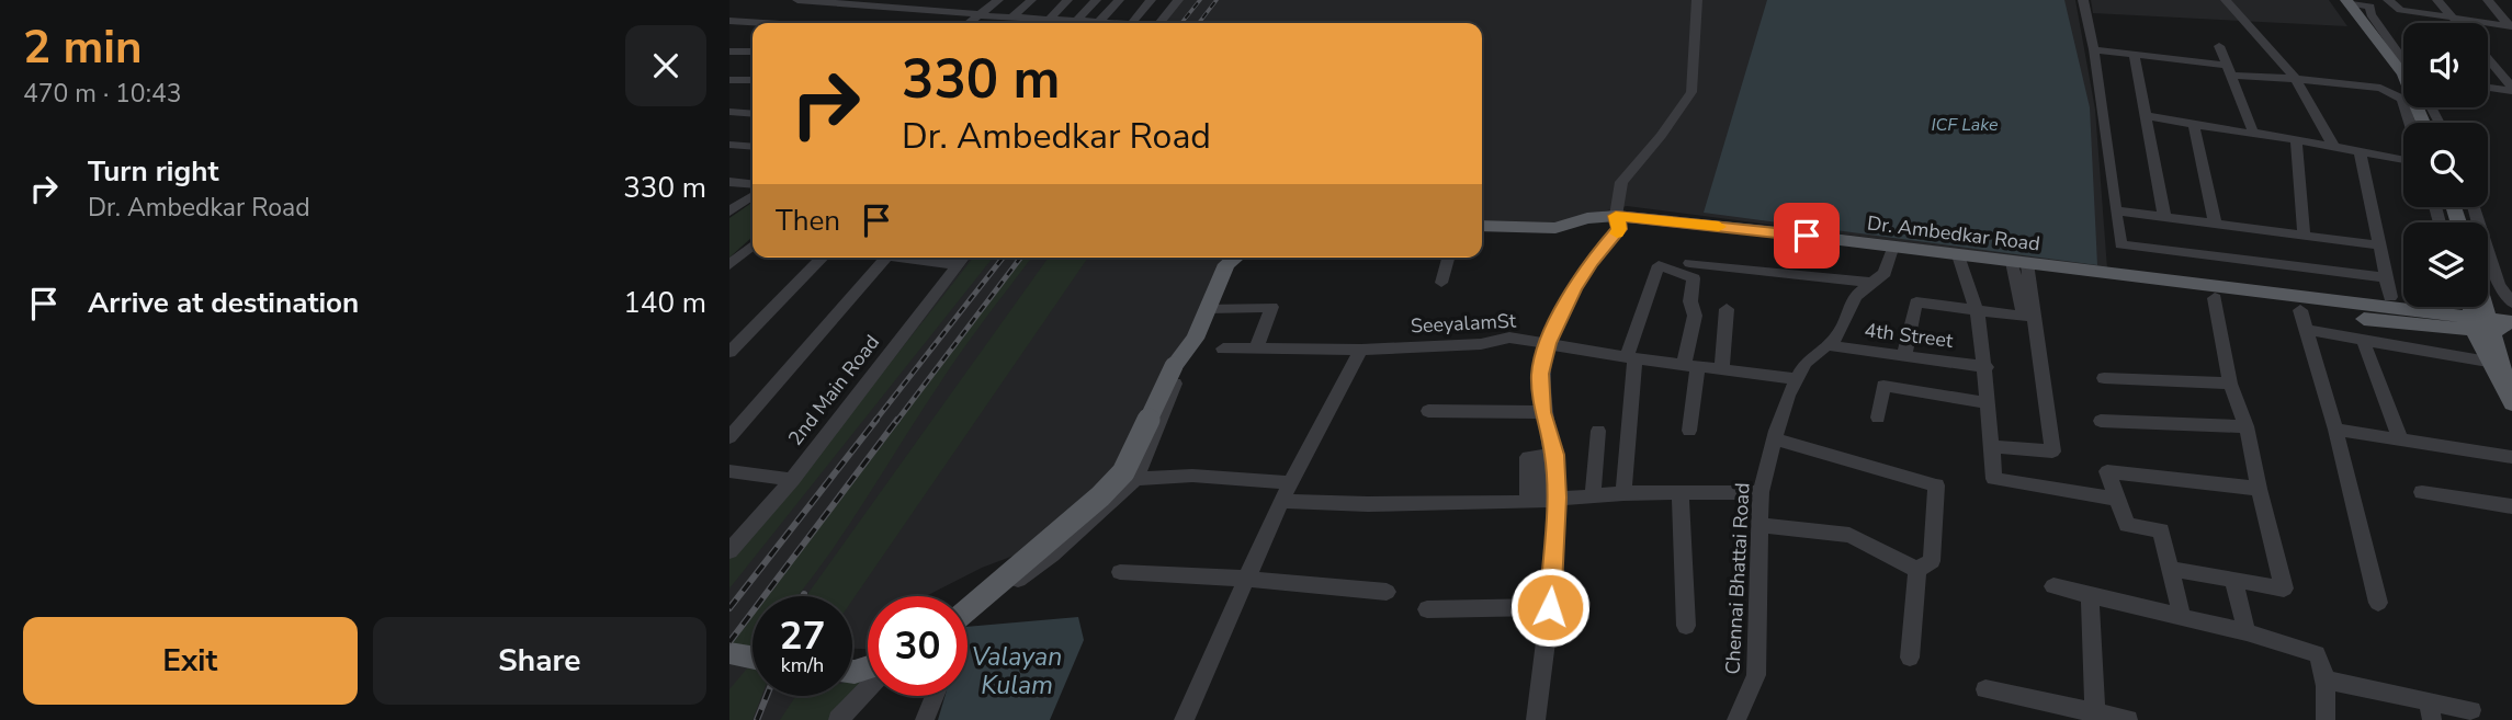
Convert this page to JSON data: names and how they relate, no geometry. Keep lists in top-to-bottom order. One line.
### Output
{"streets":{"main road":["Dr. Ambedkar Road"],"street":["SeeyalamSt","4th Street","2nd Main Road","Chennai Bhattai Road"]},"crossings":[["Dr. Ambedkar Road","Chennai Bhattai Road"],["SeeyalamSt","Chennai Bhattai Road"],["4th Street","Chennai Bhattai Road"]],"water":["ICF Lake","Valayan Kulam"],"page":{"heading":["2 min","470 m · 10:43"],"turn":["330 m","Dr. Ambedkar Road"],"list":[{"name":"Turn right","note":"Dr. Ambedkar Road","value":"330 m"},{"name":"Arrive at destination","value":"140 m"}],"then":"Then","speed":"27 km/h","limit":"30","buttons":["Exit","Share"]}}
